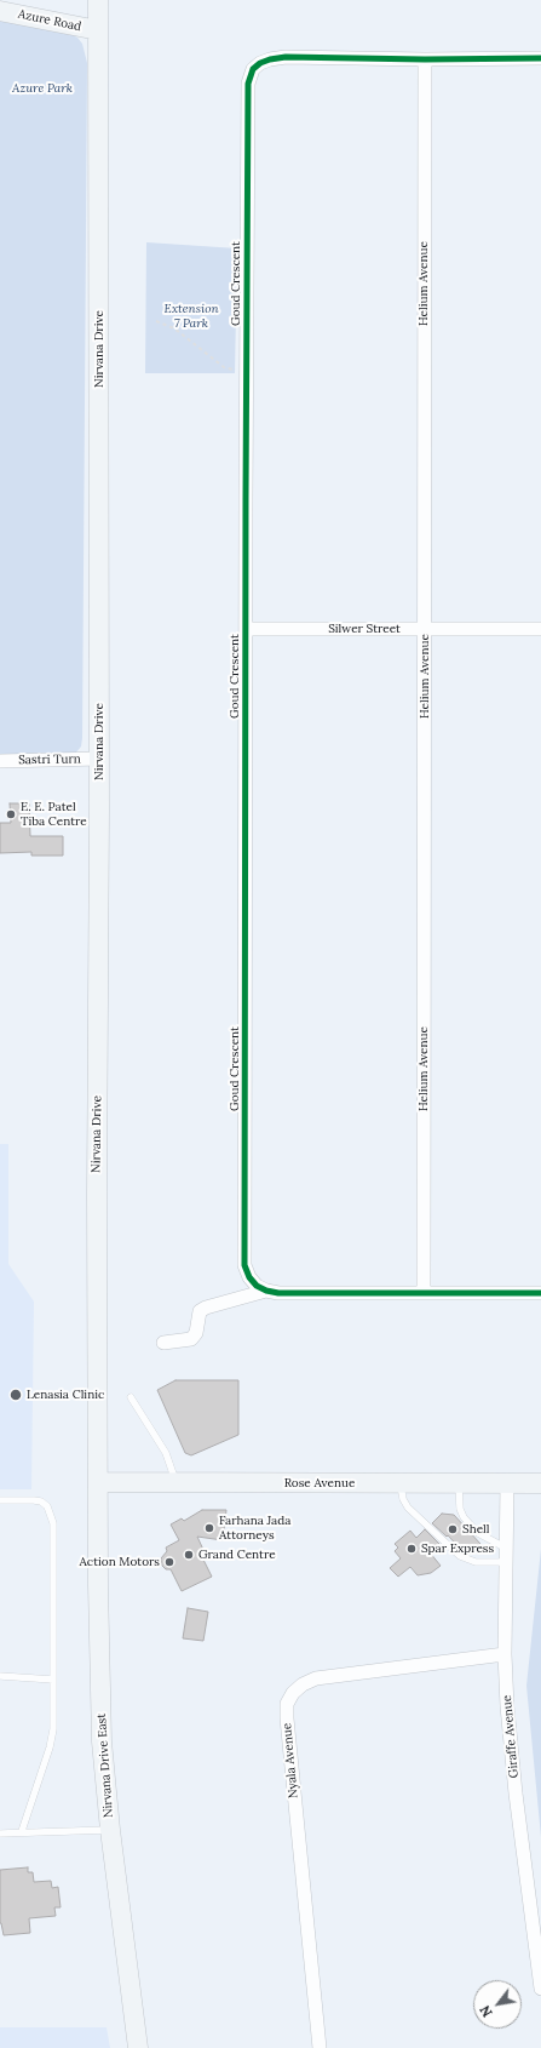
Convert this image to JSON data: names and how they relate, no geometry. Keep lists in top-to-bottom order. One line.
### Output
{"streets":{"main road":["Azure Road","Nirvana Drive","Rose Avenue","Nirvana Drive East"],"street":["Goud Crescent","Helium Avenue","Silwer Street","Sastri Turn","Giraffe Avenue","Nyala Avenue"]},"crossings":[["Azure Road","Nirvana Drive"],["Goud Crescent","Helium Avenue"],["Goud Crescent","Silwer Street"],["Helium Avenue","Silwer Street"],["Nirvana Drive","Sastri Turn"],["Nirvana Drive","Rose Avenue"],["Nirvana Drive","Nirvana Drive East"],["Rose Avenue","Giraffe Avenue"],["Rose Avenue","Nirvana Drive East"],["Giraffe Avenue","Nyala Avenue"]],"parks":["Azure Park","Extension 7 Park"],"places":["E. E. Patel Tiba Centre","Lenasia Clinic","Farhana Jada Attorneys","Shell","Spar Express","Grand Centre","Action Motors"],"north":"bottom left"}
